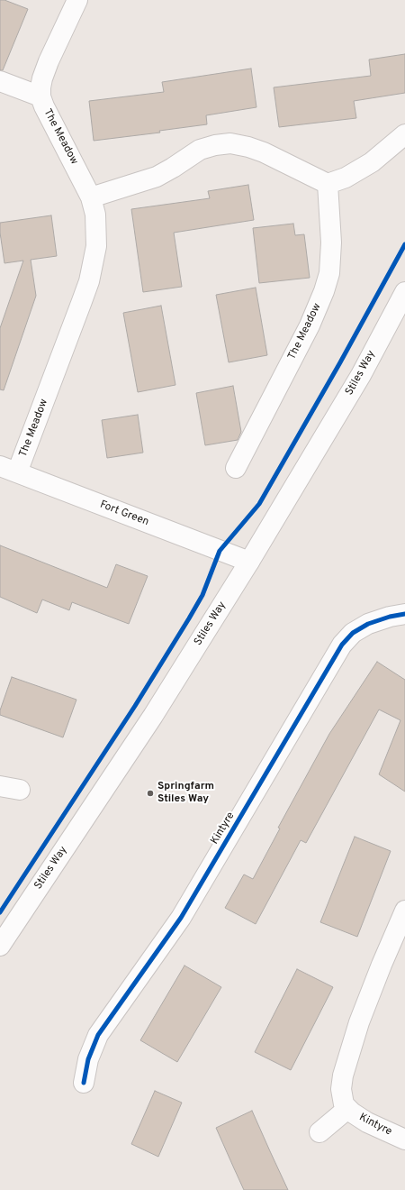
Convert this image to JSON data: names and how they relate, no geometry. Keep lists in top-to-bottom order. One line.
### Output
{"streets":{"street":["The Meadow","Stiles Way","Fort Green","Kintyre"]},"crossings":[["The Meadow","Fort Green"],["Stiles Way","Fort Green"]],"places":["Springfarm Stiles Way"]}
